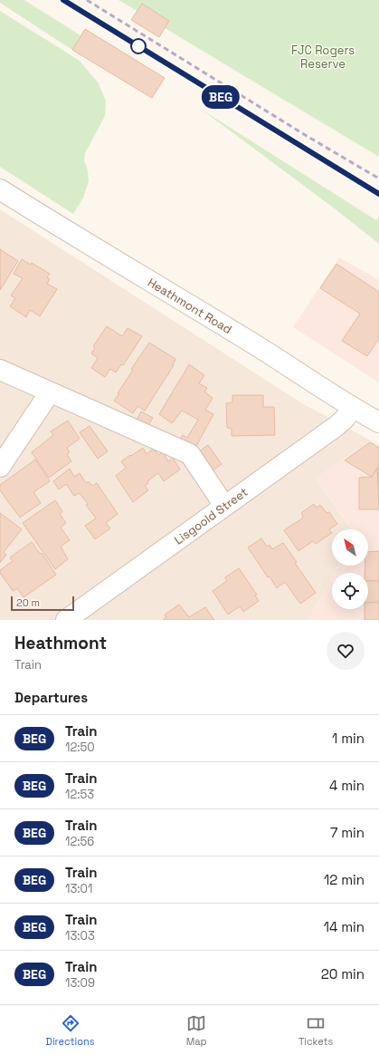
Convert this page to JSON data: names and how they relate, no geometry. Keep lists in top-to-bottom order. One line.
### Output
{"streets":{"street":["Heathmont Road","Lisgoold Street"]},"crossings":[["Heathmont Road","Lisgoold Street"]],"parks":["FJC Rogers Reserve"],"scale_bar":"20 m","north":"top left","page":{"on_map":"BEG","scale":"20 m","heading":[["Heathmont","Train"],"Departures"],"list":[{"mark":"BEG","name":"Train","note":"12:50","value":"1 min"},{"mark":"BEG","name":"Train","note":"12:53","value":"4 min"},{"mark":"BEG","name":"Train","note":"12:56","value":"7 min"},{"mark":"BEG","name":"Train","note":"13:01","value":"12 min"},{"mark":"BEG","name":"Train","note":"13:03","value":"14 min"},{"mark":"BEG","name":"Train","note":"13:09","value":"20 min"}],"tabs":["Directions","Map","Tickets"]}}
